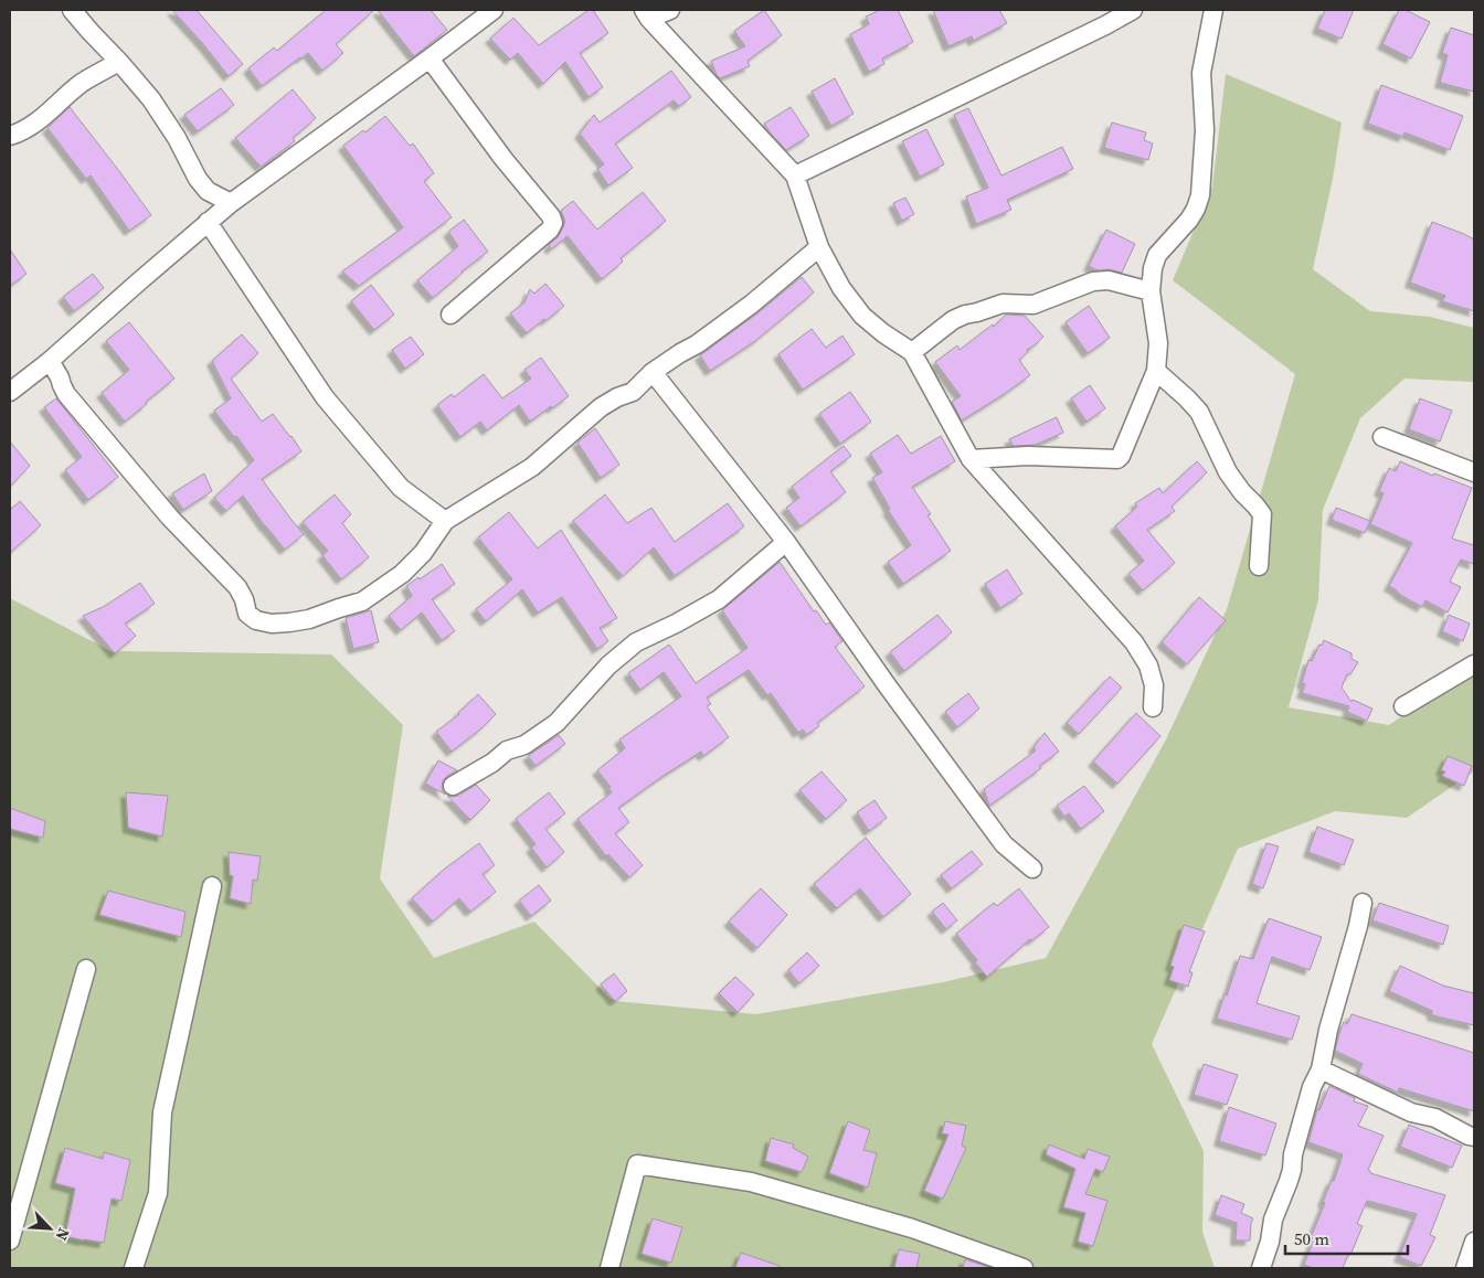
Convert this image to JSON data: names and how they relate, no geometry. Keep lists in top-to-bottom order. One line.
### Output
{"scale_bar":"50 m","north":"bottom right"}
